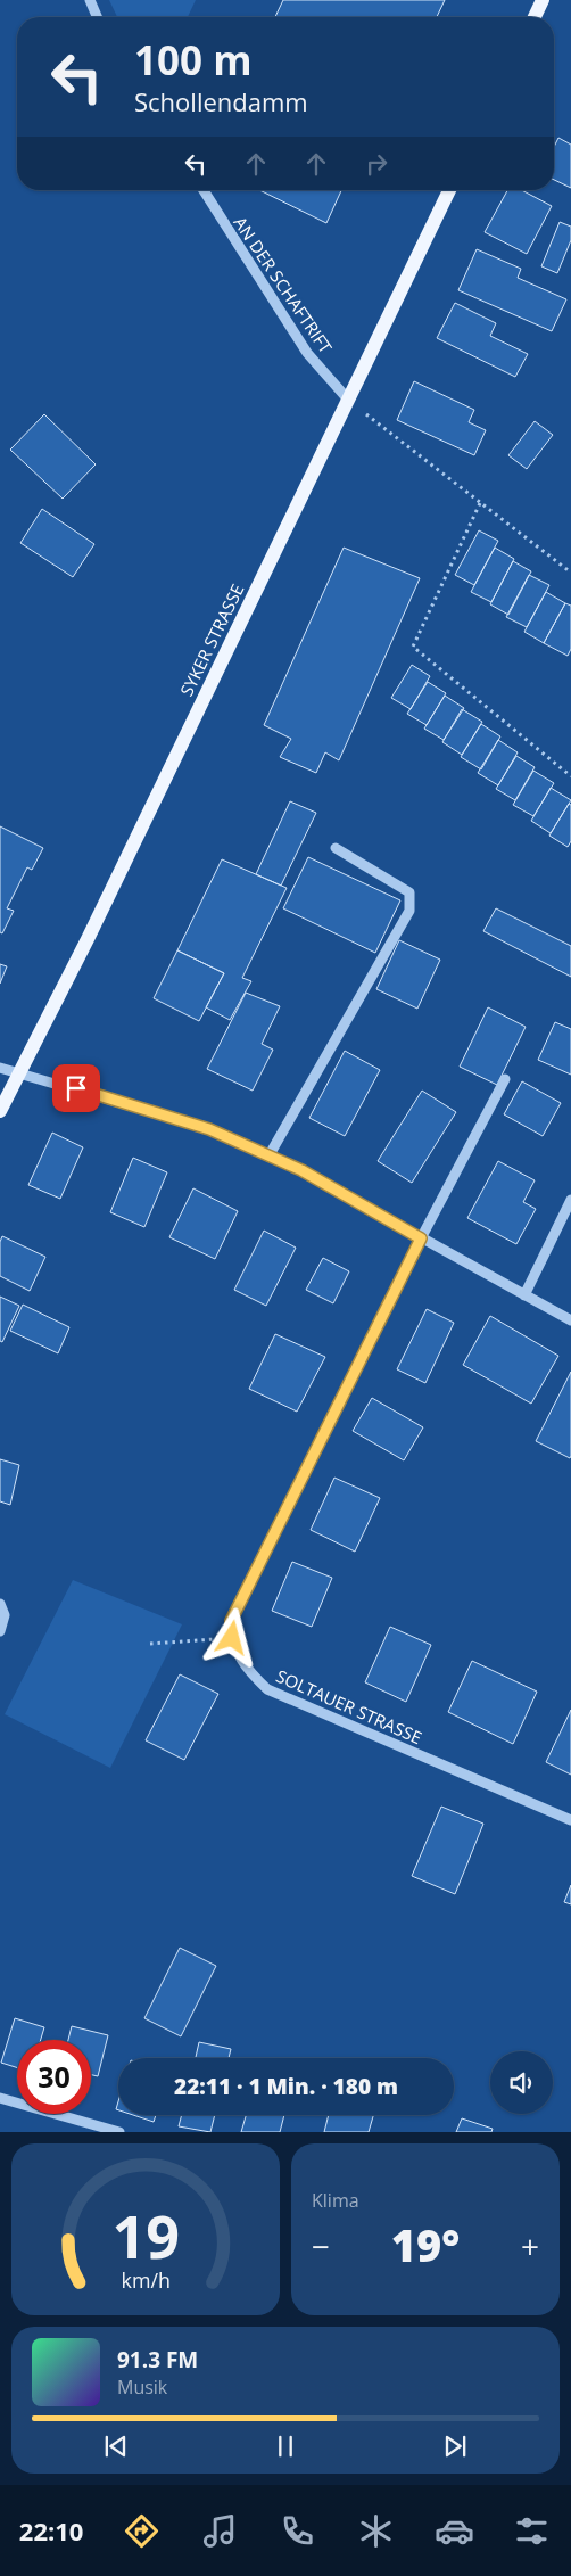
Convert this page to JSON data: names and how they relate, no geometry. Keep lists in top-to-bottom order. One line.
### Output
{"streets":{"main road":["SYKER STRASSE"],"street":["AN DER SCHAFTRIFT","SOLTAUER STRASSE"]},"crossings":[["AN DER SCHAFTRIFT","SYKER STRASSE"]],"page":{"turn":["100 m","Schollendamm"],"limit":"30","trip":"22:11 · 1 Min. · 180 m","tile":"Klima","heat":["−","19°","+"],"song":["91.3 FM","Musik"],"tabs":"22:10","gauge":["19","km/h"]}}
